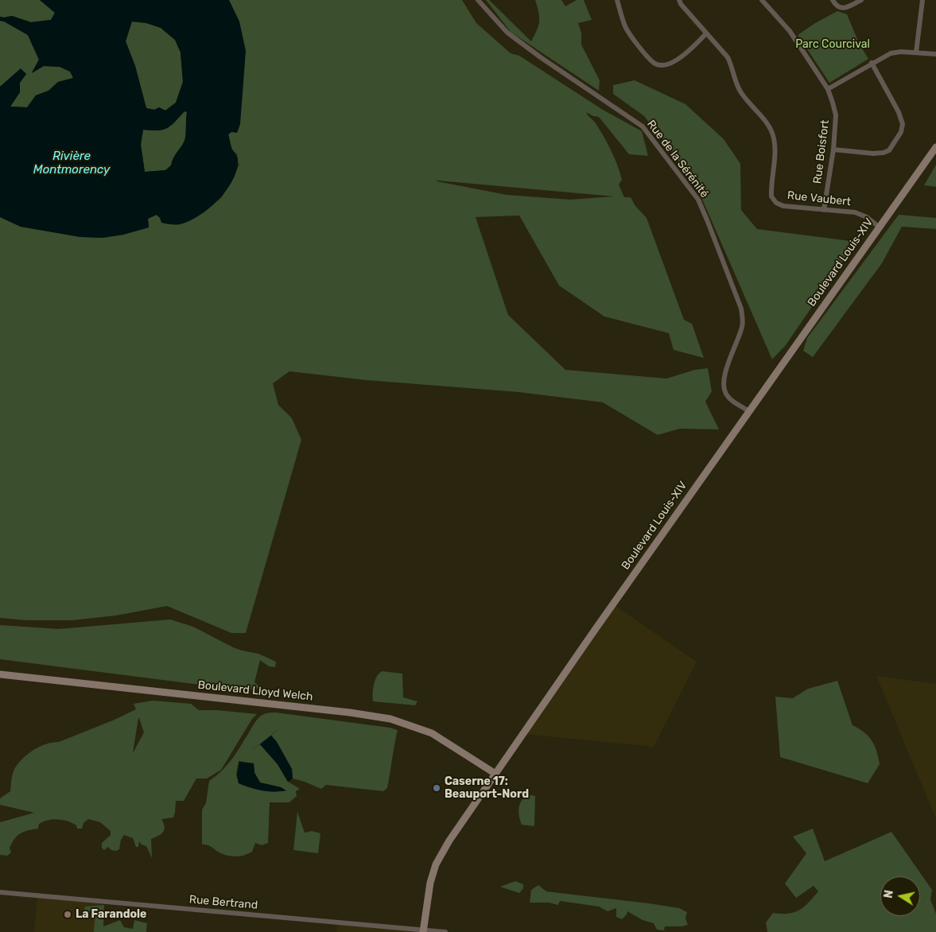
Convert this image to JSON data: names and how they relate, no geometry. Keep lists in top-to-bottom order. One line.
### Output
{"streets":{"main road":["Boulevard Louis-XIV","Boulevard Lloyd Welch"],"street":["Rue Boisfort","Rue de la Sérénité","Rue Vaubert","Rue Bertrand"]},"crossings":[["Rue Boisfort","Rue Vaubert"],["Rue de la Sérénité","Boulevard Louis-XIV"],["Rue Vaubert","Boulevard Louis-XIV"],["Boulevard Louis-XIV","Boulevard Lloyd Welch"],["Boulevard Louis-XIV","Rue Bertrand"]],"water":["Rivière Montmorency"],"parks":["Parc Courcival"],"places":["Caserne 17: Beauport-Nord","La Farandole"],"north":"left"}
